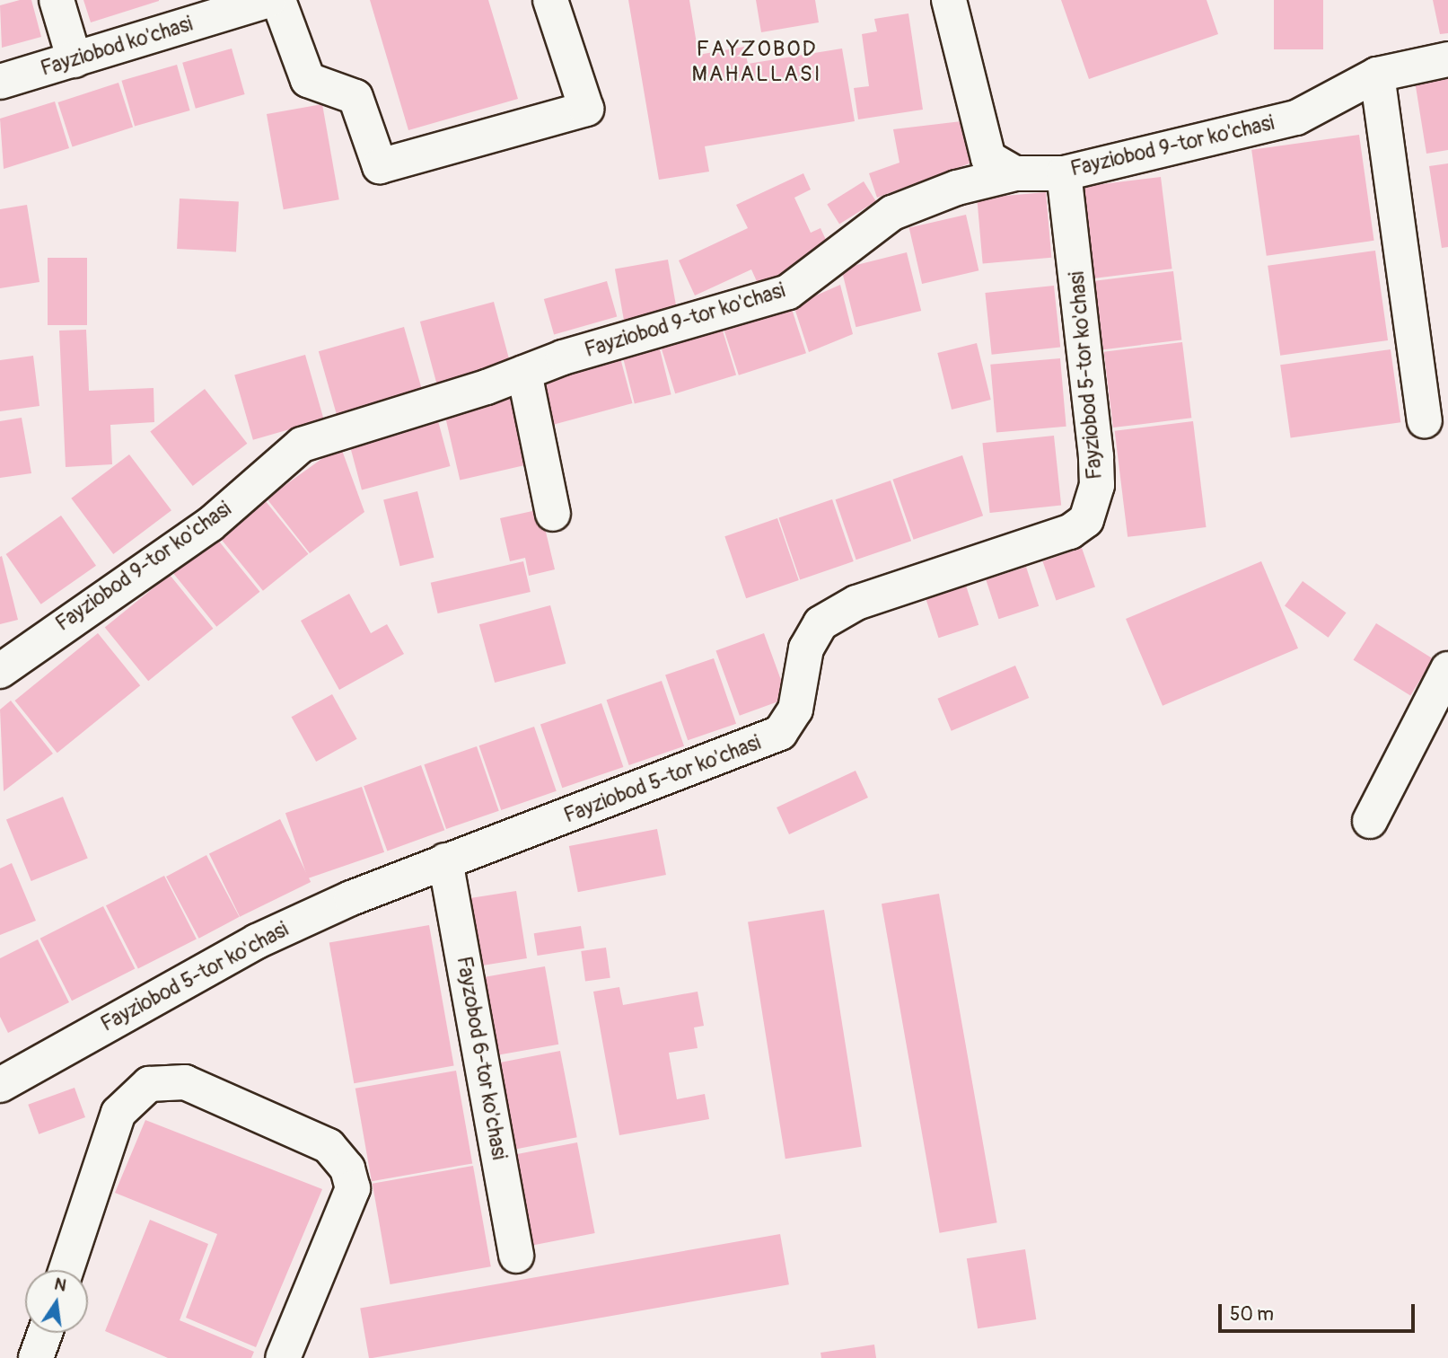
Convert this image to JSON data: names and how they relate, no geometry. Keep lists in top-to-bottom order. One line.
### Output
{"streets":{"street":["Fayziobod ko'chasi","Fayziobod 9-tor ko'chasi","Fayziobod 5-tor ko'chasi","Fayzobod 6-tor ko'chasi"]},"crossings":[["Fayziobod 9-tor ko'chasi","Fayziobod 5-tor ko'chasi"],["Fayziobod 5-tor ko'chasi","Fayzobod 6-tor ko'chasi"]],"districts":["FAYZOBOD MAHALLASI"],"scale_bar":"50 m","north":"top"}
